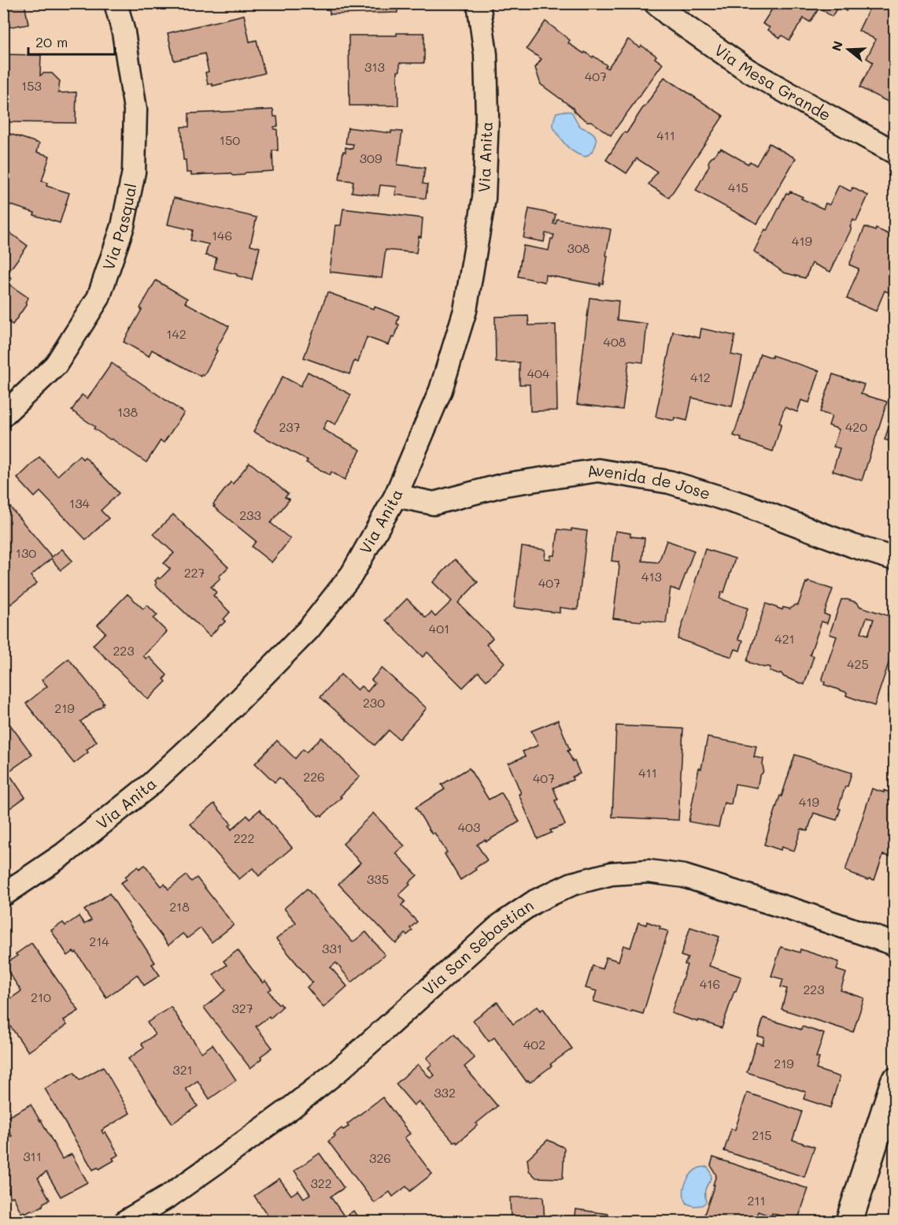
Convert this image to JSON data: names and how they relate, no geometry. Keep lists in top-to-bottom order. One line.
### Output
{"streets":{"street":["Via Mesa Grande","Via Anita","Via Pasqual","Avenida de Jose","Via San Sebastian"]},"crossings":[["Via Anita","Avenida de Jose"]],"house_numbers":["313","407","153","411","150","309","415","146","419","308","142","408","404","412","138","237","420","134","233","130","227","413","407","401","421","223","425","230","219","411","226","407","419","403","222","335","218","214","331","416","223","210","327","402","219","321","332","215","311","326","322","211"],"scale_bar":"20 m","north":"left"}
